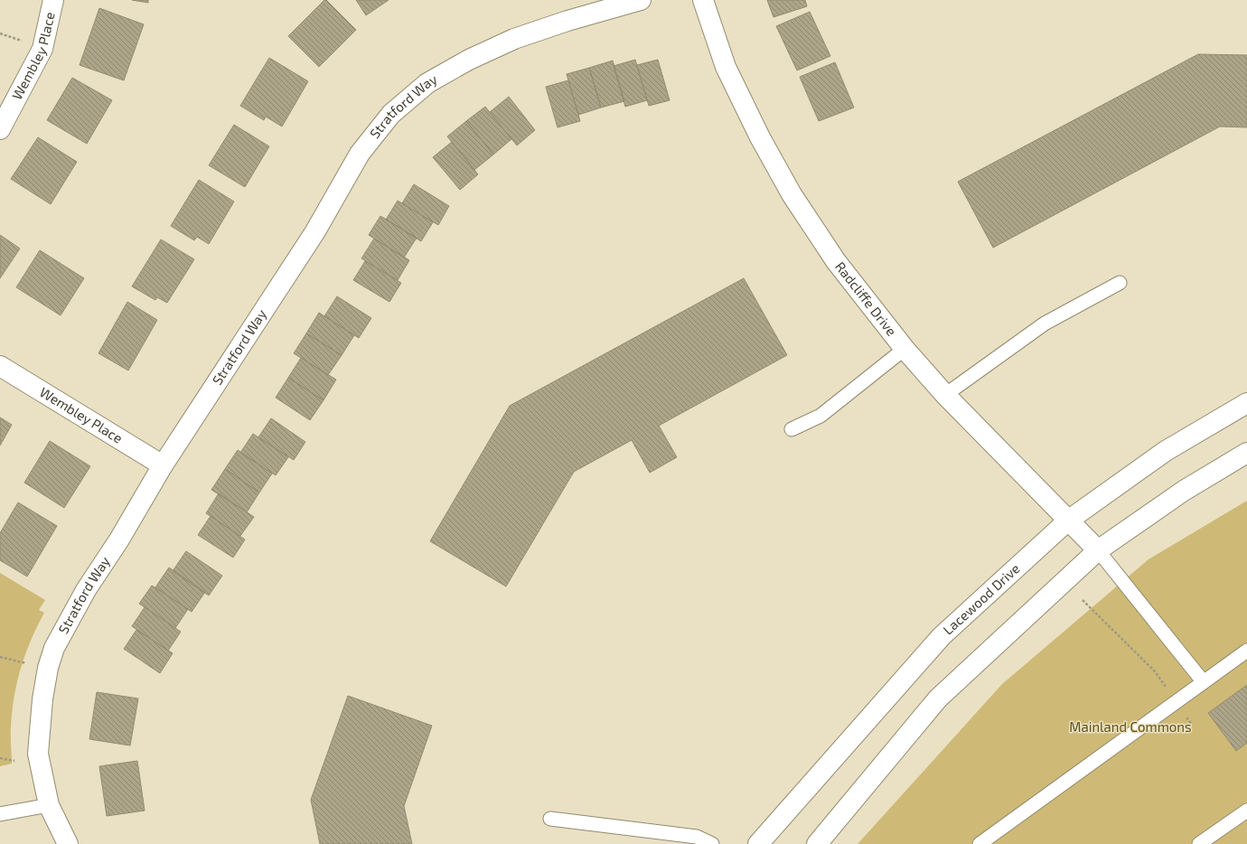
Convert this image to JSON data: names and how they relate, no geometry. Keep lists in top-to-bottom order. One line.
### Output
{"streets":{"street":["Wembley Place","Stratford Way","Radcliffe Drive","Lacewood Drive"]},"crossings":[["Wembley Place","Stratford Way"],["Radcliffe Drive","Lacewood Drive"]],"parks":["Mainland Commons"]}
